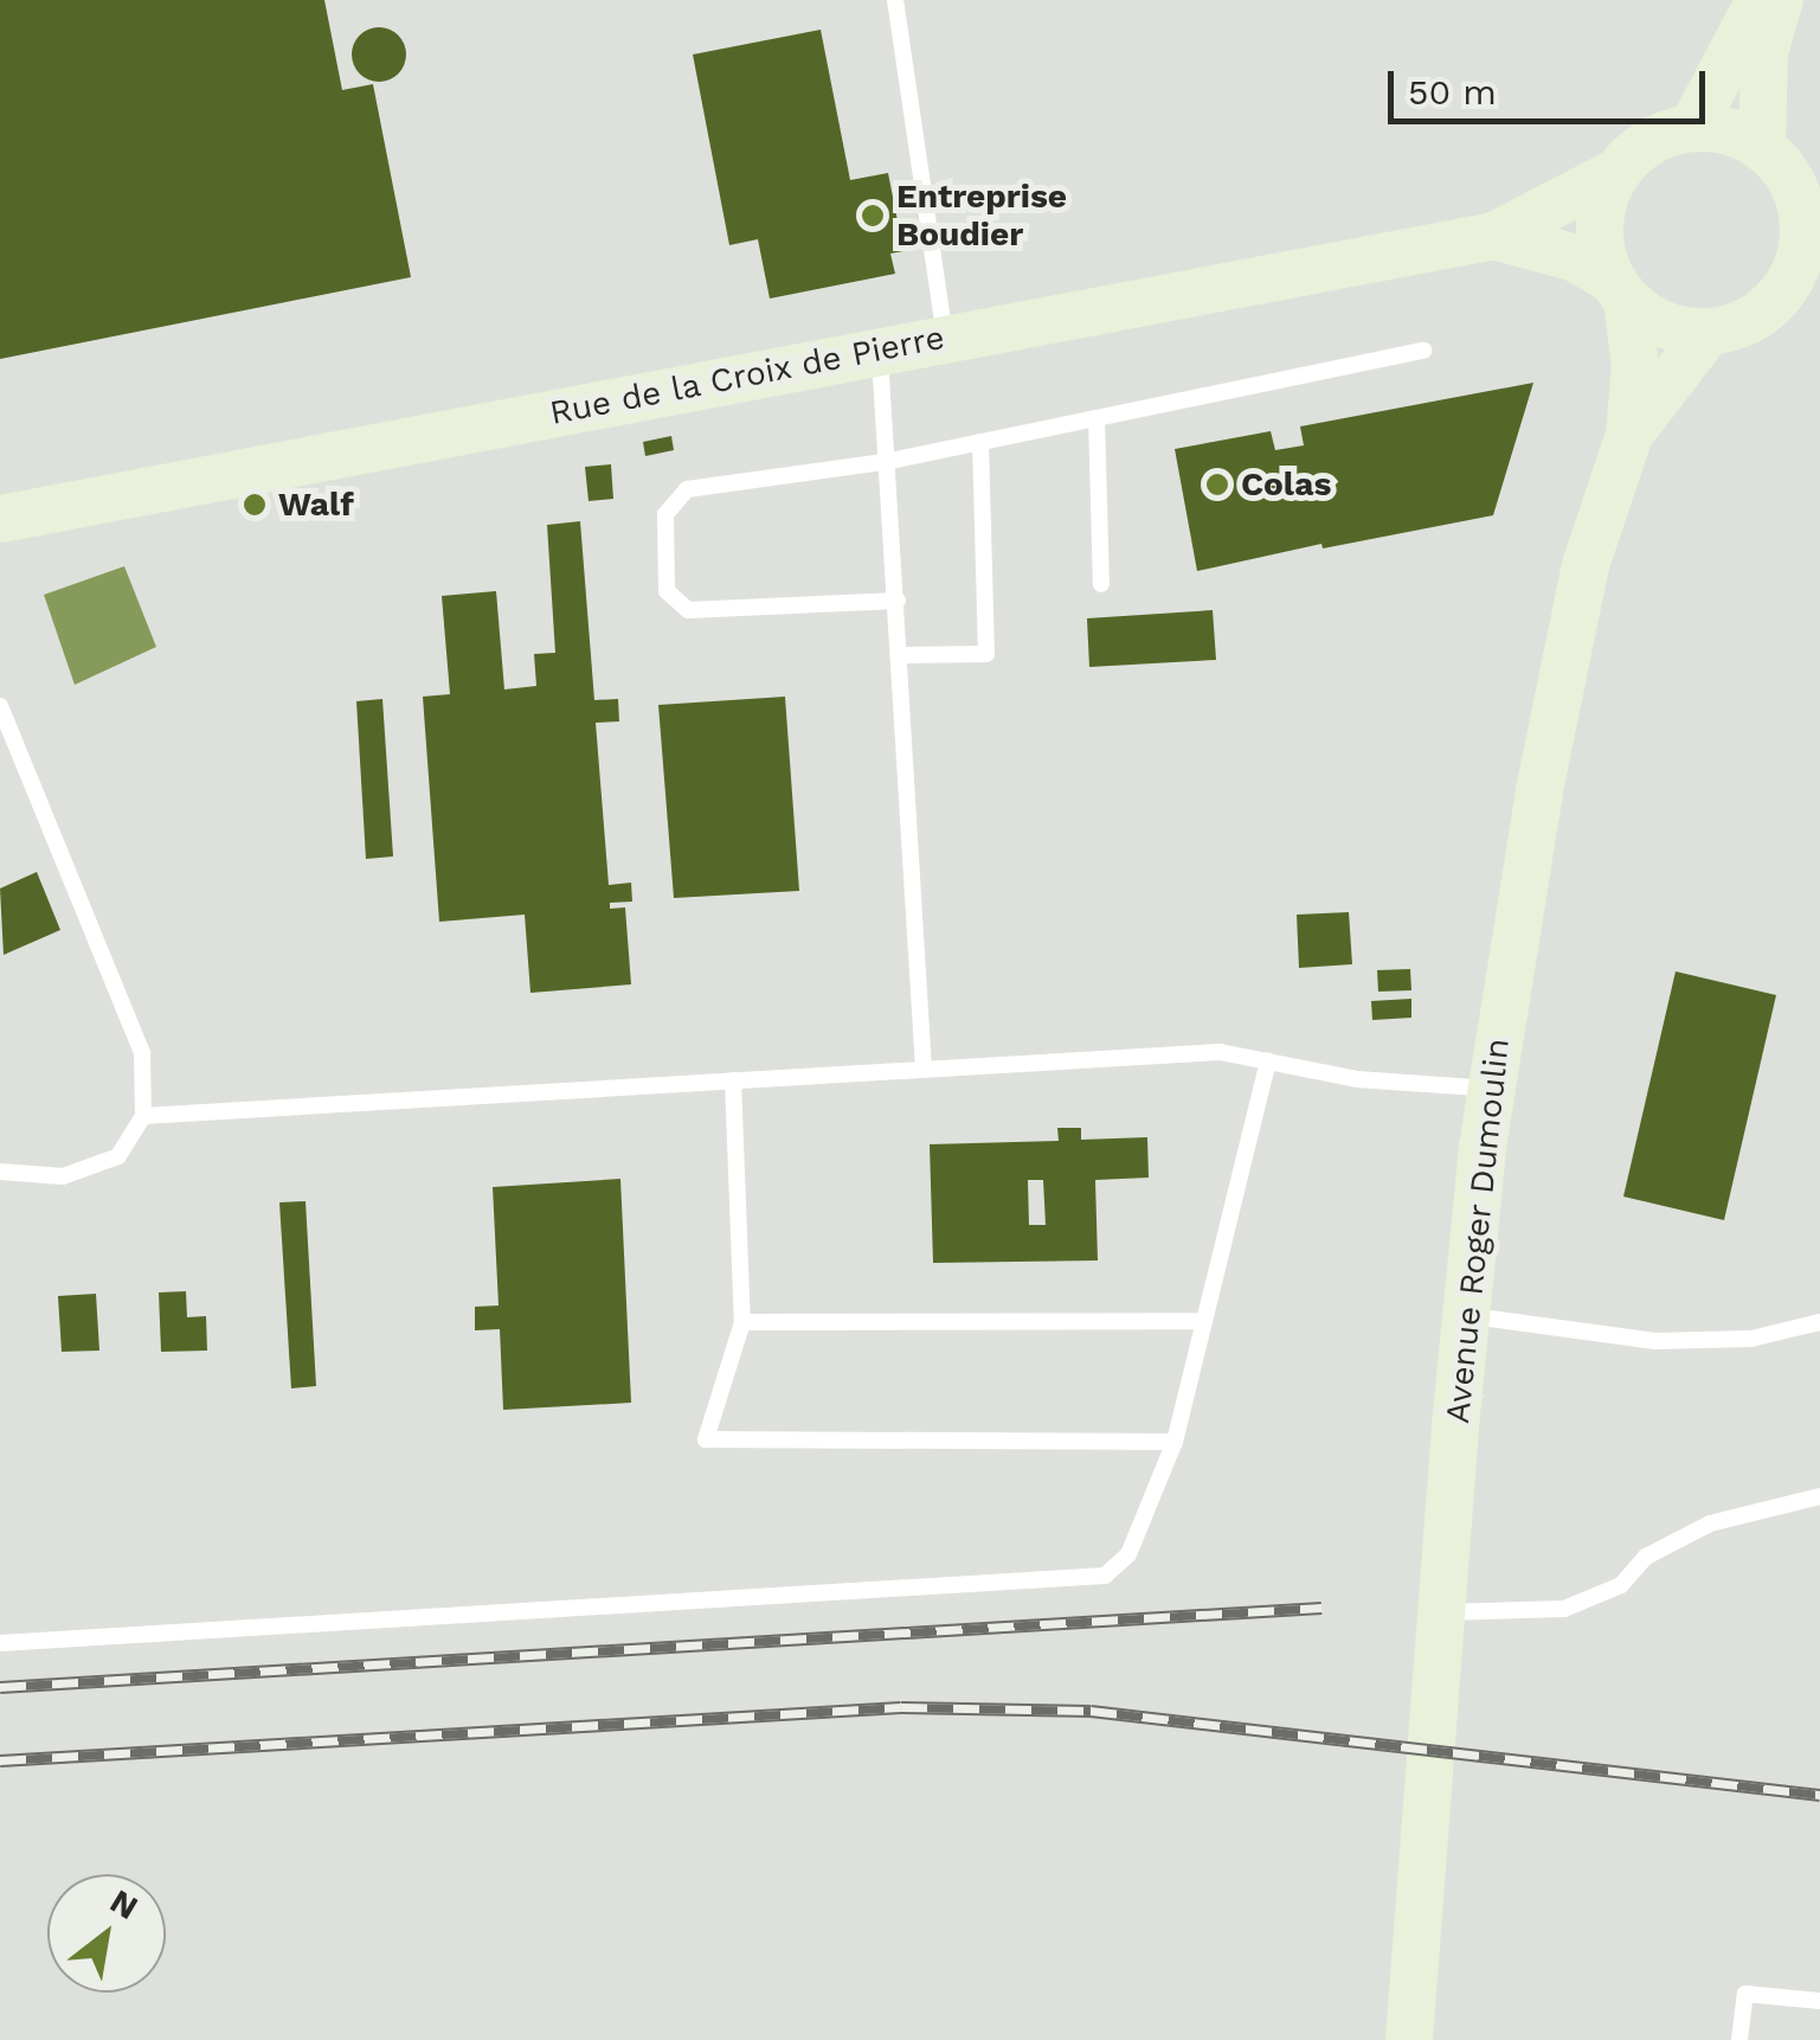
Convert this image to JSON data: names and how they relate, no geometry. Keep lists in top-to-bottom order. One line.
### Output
{"streets":{"main road":["Rue de la Croix de Pierre","Avenue Roger Dumoulin"]},"places":["Entreprise Boudier","Colas","Walf"],"scale_bar":"50 m","north":"top right"}
